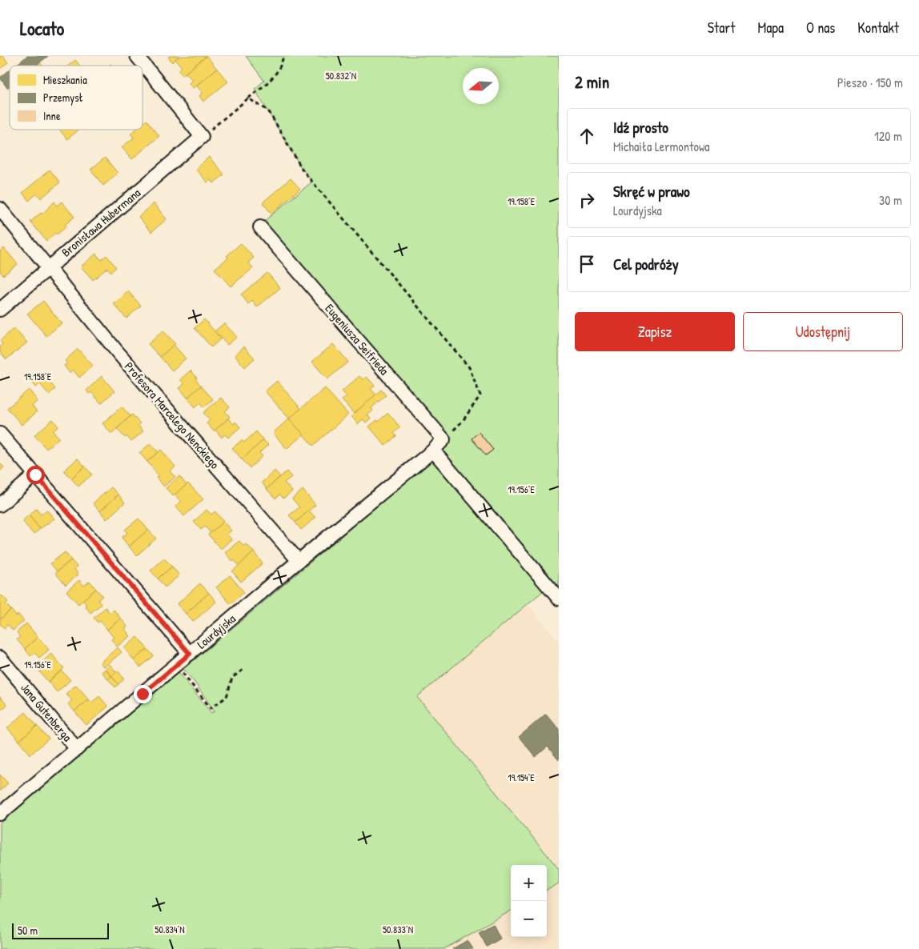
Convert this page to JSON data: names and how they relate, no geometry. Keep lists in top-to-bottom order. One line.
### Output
{"streets":{"street":["Bronisława Hubermana","Eugeniusza Seifrieda","Profesora Marcelego Nenckiego","Lourdyjska","Jana Gutenberga"]},"crossings":[["Bronisława Hubermana","Profesora Marcelego Nenckiego"],["Profesora Marcelego Nenckiego","Lourdyjska"],["Lourdyjska","Jana Gutenberga"]],"legend":["Mieszkania","Przemysł","Inne"],"scale_bar":"50 m","north":"left","page":{"header":"Locato","nav":["Start","Mapa","O nas","Kontakt"],"heading":["2 min","Pieszo · 150 m"],"list":[["Idź prosto","Michaiła Lermontowa","120 m"],["Skręć w prawo","Lourdyjska","30 m"],"Cel podróży"],"buttons":["Zapisz","Udostępnij"],"map_buttons":["+","−"],"scale":"50 m"},"coordinates":["50.832°N","19.158°E","19.156°E","19.154°E","50.834°N","50.833°N"]}
